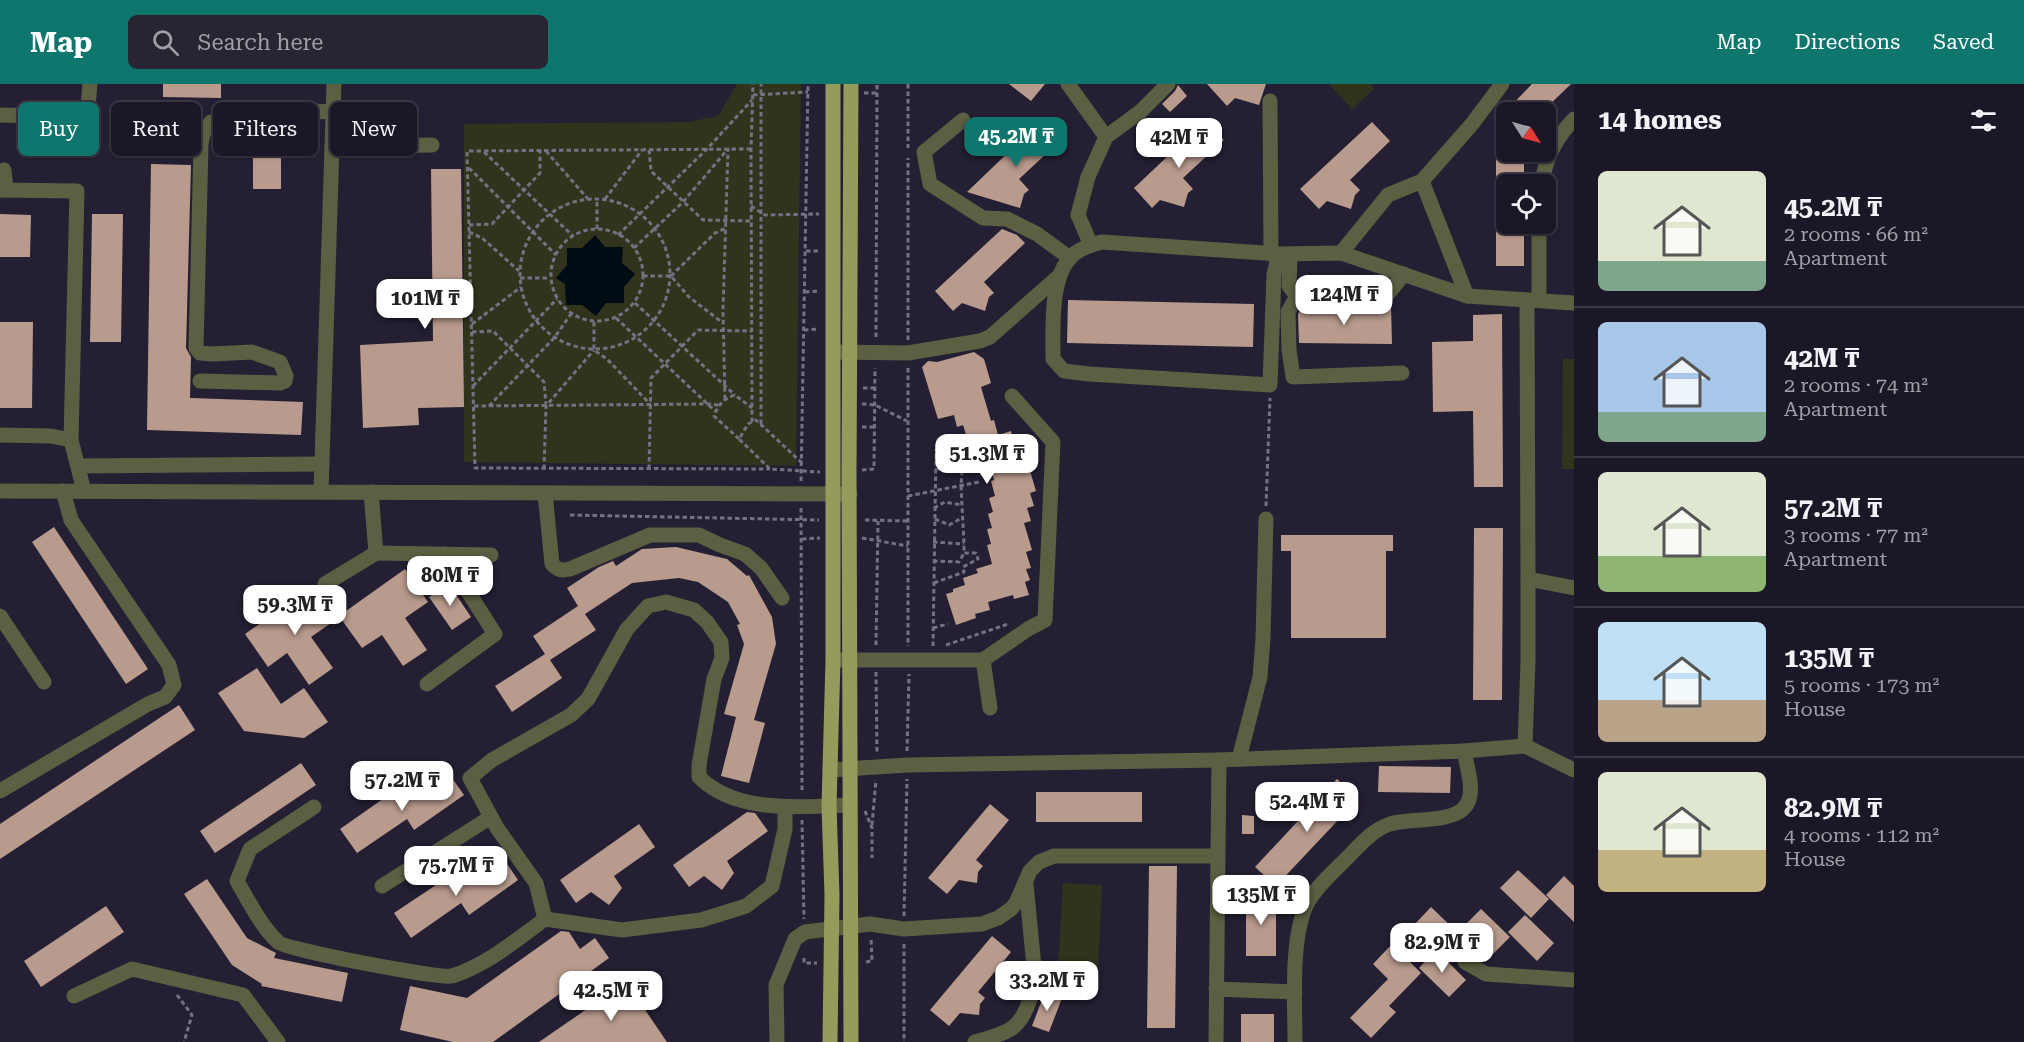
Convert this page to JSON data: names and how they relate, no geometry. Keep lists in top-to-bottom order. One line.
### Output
{"north":"bottom right","page":{"header":"Map","search":"Search here","nav":["Map","Directions","Saved"],"heading":"14 homes","chip":["Buy","Rent","Filters","New"],"price":["45.2M ₸","42M ₸","124M ₸","101M ₸","51.3M ₸","80M ₸","59.3M ₸","57.2M ₸","52.4M ₸","75.7M ₸","135M ₸","82.9M ₸","33.2M ₸","42.5M ₸"],"list":[{"name":"45.2M ₸","note":"2 rooms · 66 m² · Apartment"},{"name":"42M ₸","note":"2 rooms · 74 m² · Apartment"},{"name":"57.2M ₸","note":"3 rooms · 77 m² · Apartment"},{"name":"135M ₸","note":"5 rooms · 173 m² · House"},{"name":"82.9M ₸","note":"4 rooms · 112 m² · House"}]}}
